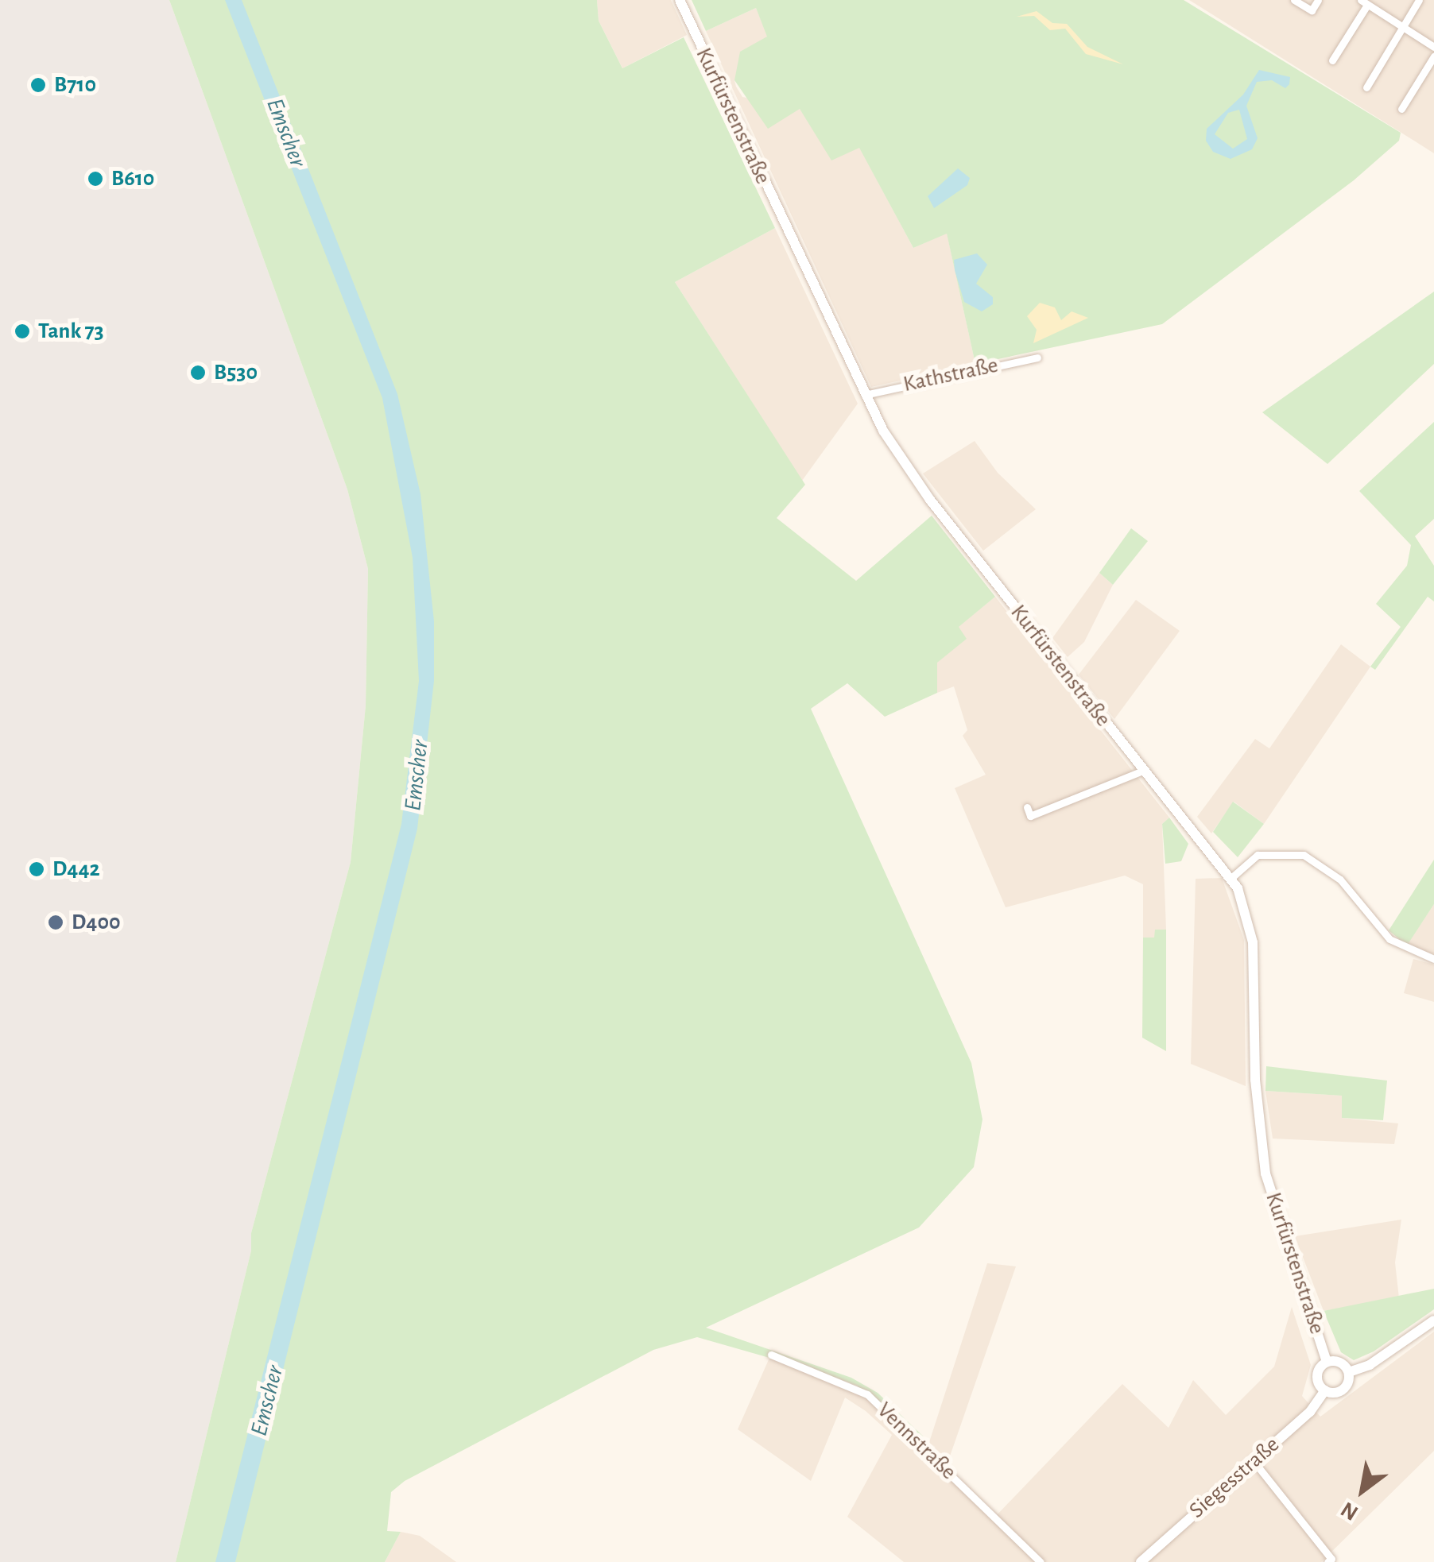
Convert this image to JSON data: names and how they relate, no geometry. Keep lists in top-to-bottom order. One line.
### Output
{"streets":{"main road":["Kurfürstenstraße","Siegesstraße"],"street":["Kathstraße","Vennstraße"]},"crossings":[["Kurfürstenstraße","Kathstraße"],["Kurfürstenstraße","Siegesstraße"]],"water":["Emscher"],"places":["B710","B610","Tank 73","B530","D442","D400"],"north":"bottom left"}
